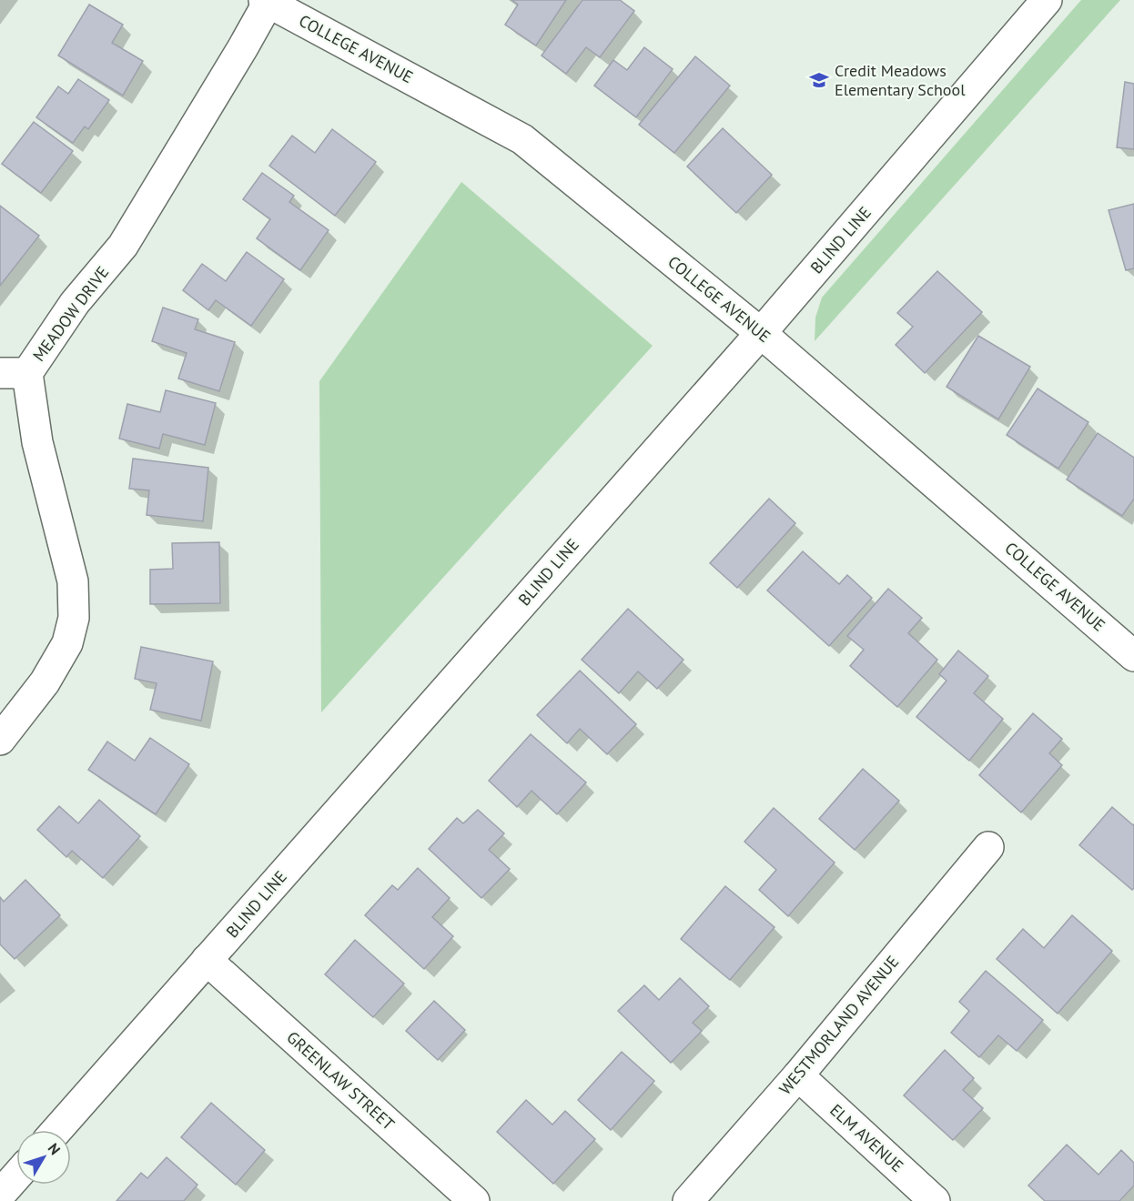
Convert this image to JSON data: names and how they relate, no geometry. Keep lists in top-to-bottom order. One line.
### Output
{"streets":{"street":["COLLEGE AVENUE","BLIND LINE","MEADOW DRIVE","WESTMORLAND AVENUE","GREENLAW STREET","ELM AVENUE"]},"crossings":[["COLLEGE AVENUE","BLIND LINE"],["COLLEGE AVENUE","MEADOW DRIVE"],["BLIND LINE","GREENLAW STREET"],["WESTMORLAND AVENUE","ELM AVENUE"]],"places":{"school or university":["Credit Meadows Elementary School"]},"north":"top right"}
